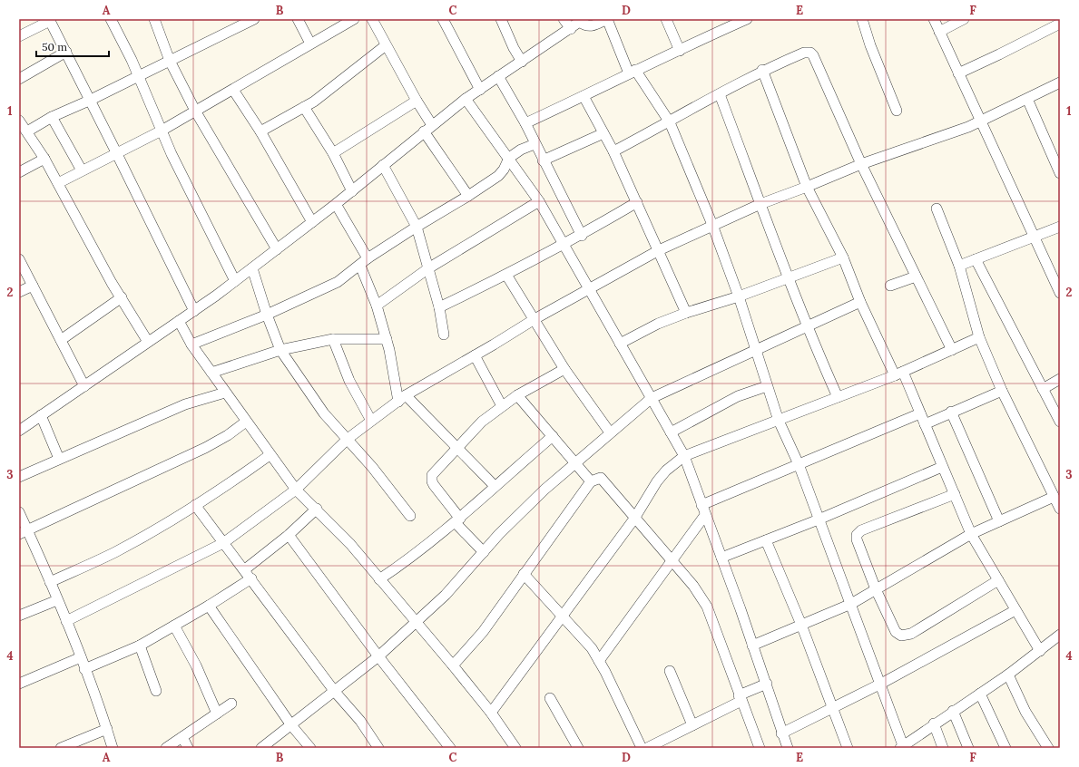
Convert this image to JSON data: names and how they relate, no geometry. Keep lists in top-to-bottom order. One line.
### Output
{"scale_bar":"50 m","grid":{"columns":["A","B","C","D","E","F"],"rows":["1","2","3","4"]}}
